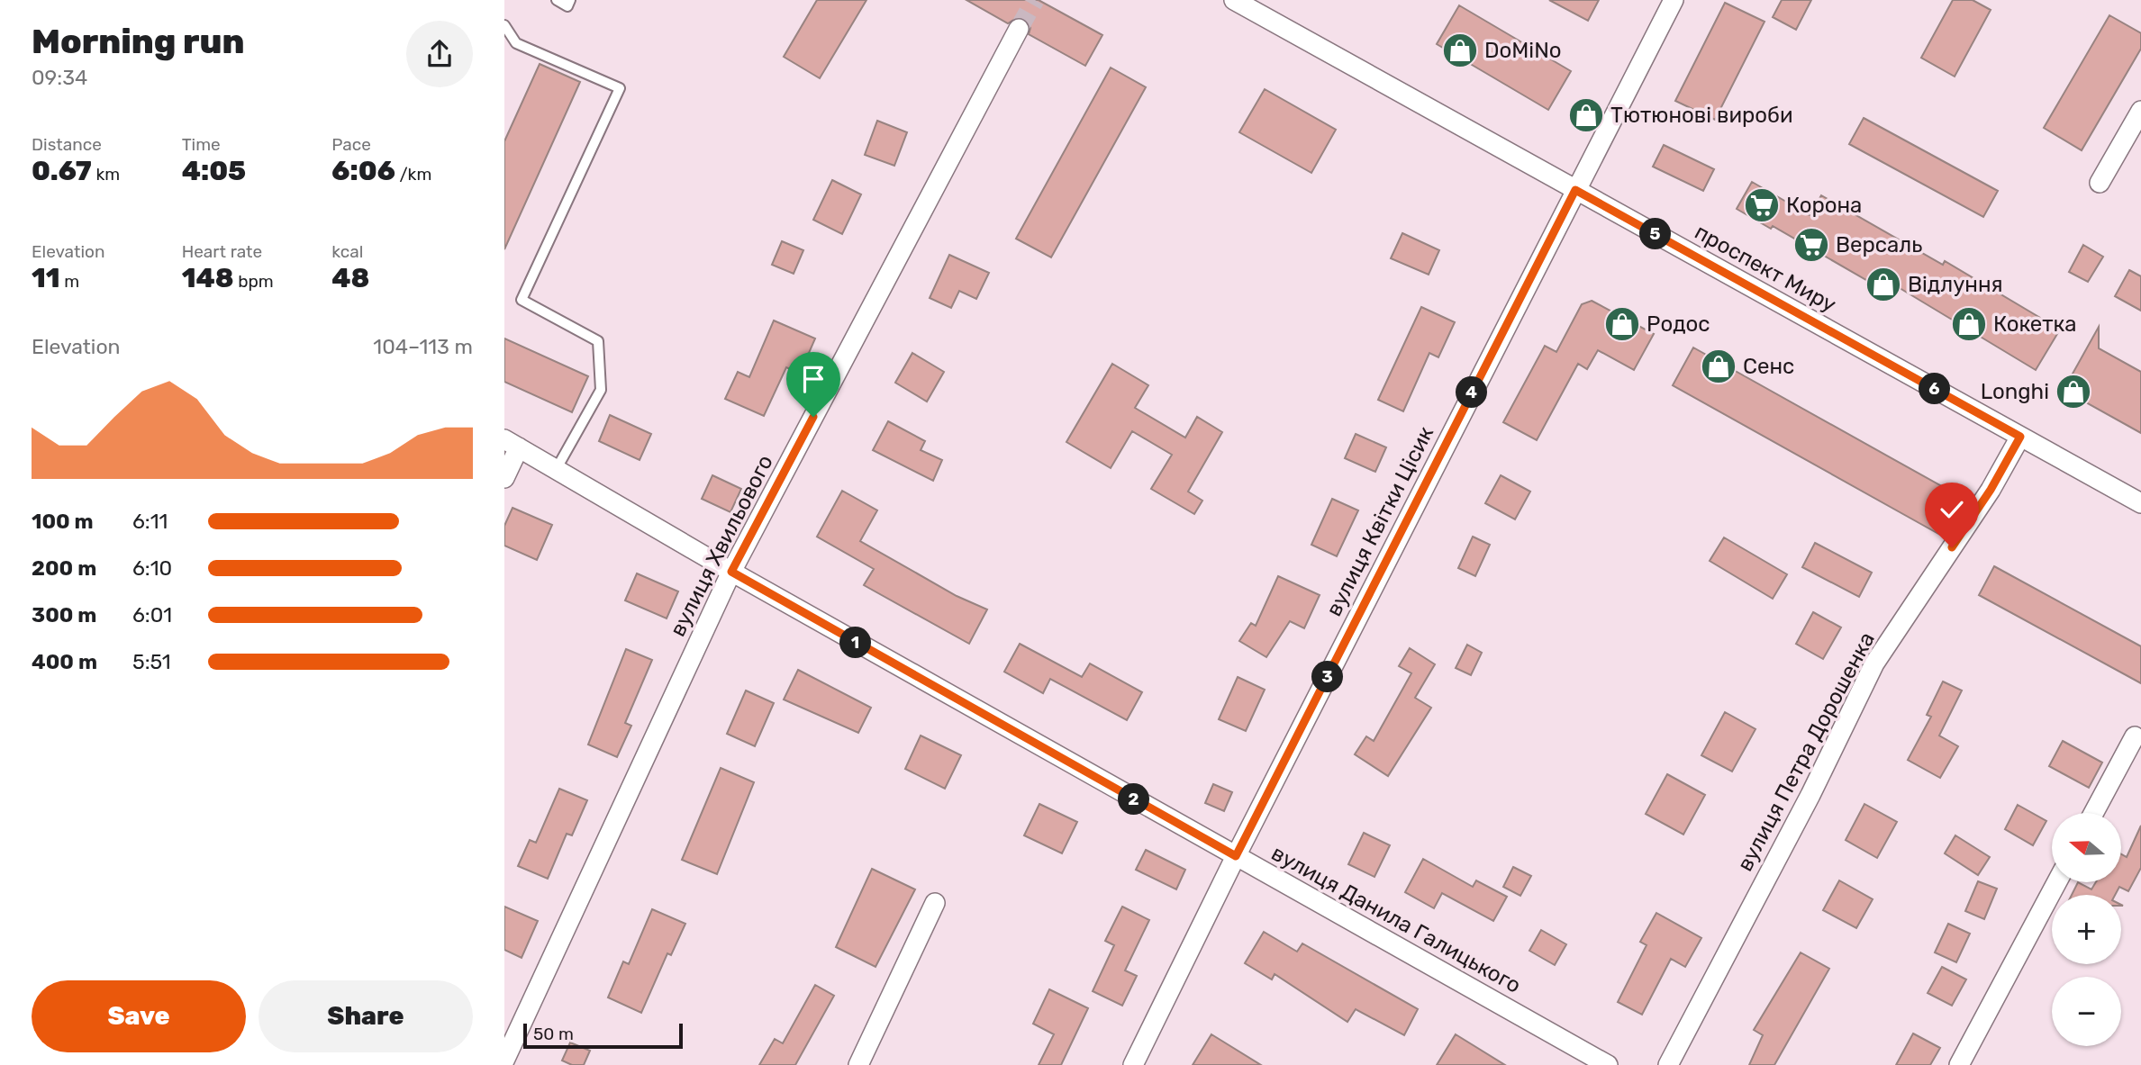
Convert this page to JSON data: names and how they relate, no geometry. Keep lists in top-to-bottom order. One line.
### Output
{"streets":{"street":["проспект Миру","вулиця Квітки Цісик","вулиця Хвильового","вулиця Петра Дорошенка","вулиця Данила Галицького"]},"crossings":[["проспект Миру","вулиця Квітки Цісик"],["проспект Миру","вулиця Петра Дорошенка"],["вулиця Квітки Цісик","вулиця Данила Галицького"],["вулиця Хвильового","вулиця Данила Галицького"]],"places":{"shop":["DoMiNo","Тютюнові вироби","Відлуння","Родос","Кокетка","Сенс","Longhi"],"supermarket":["Корона","Версаль"]},"scale_bar":"50 m","north":"left","page":{"heading":["Morning run","09:34"],"stats":[["Distance","0.67 km"],["Time","4:05"],["Pace","6:06 /km"],["Elevation","11 m"],["Heart rate","148 bpm"],["kcal","48"]],"pins":["5","6","4","1","3","2"],"chart":["Elevation","104–113 m"],"list":[{"name":"100 m","note":"6:11"},{"name":"200 m","note":"6:10"},{"name":"300 m","note":"6:01"},{"name":"400 m","note":"5:51"}],"map_buttons":["+","−"],"buttons":["Save","Share"],"scale":"50 m"}}
